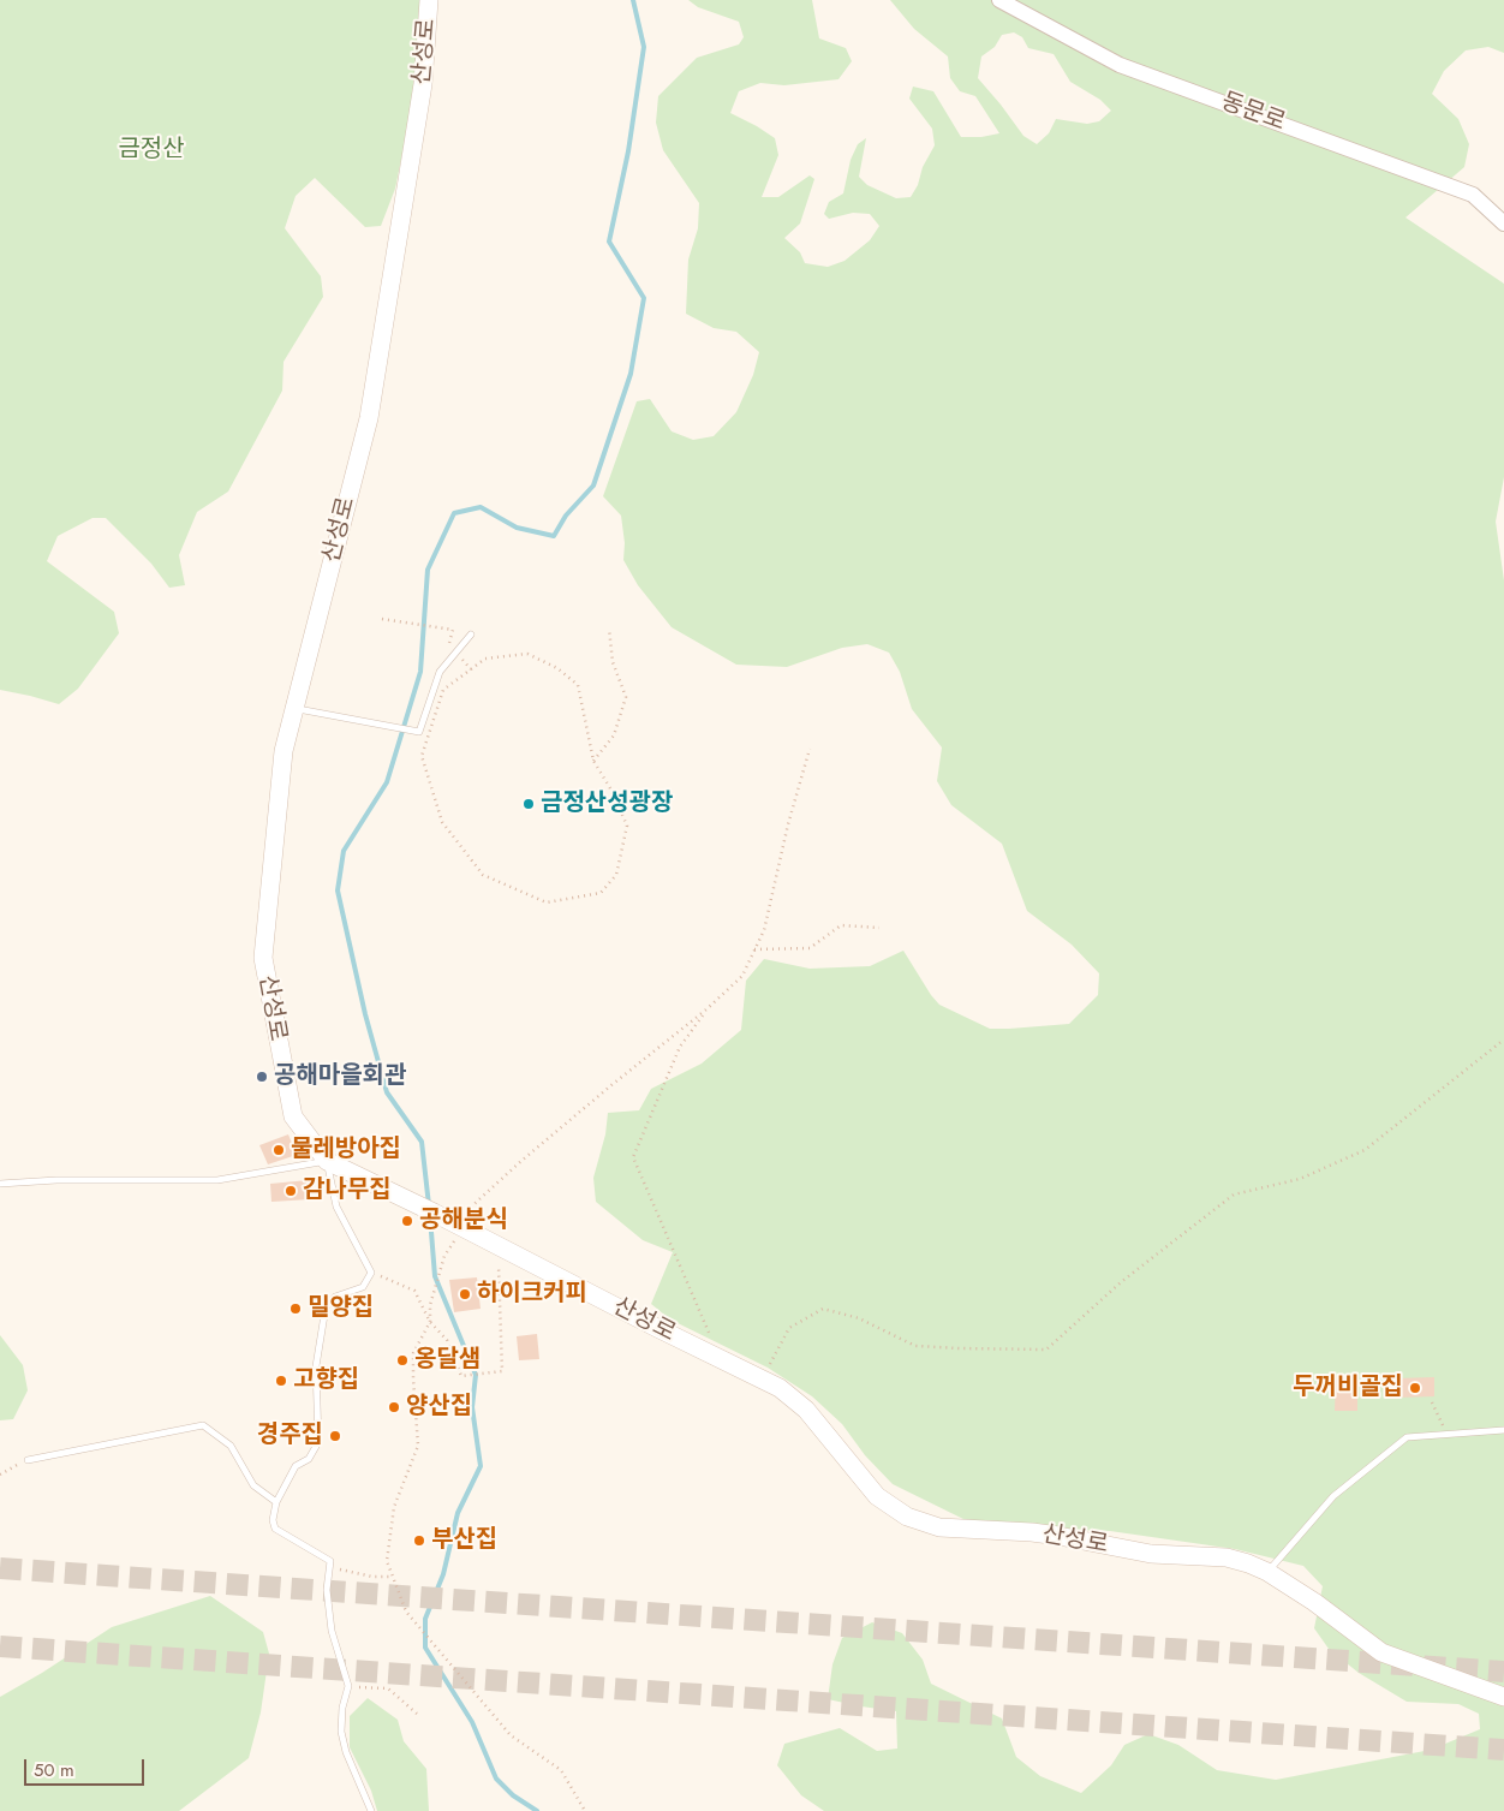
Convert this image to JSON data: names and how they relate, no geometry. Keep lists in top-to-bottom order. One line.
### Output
{"streets":{"main road":["산성로"],"street":["동문로"]},"parks":["금정산"],"places":["금정산성광장","공해마을회관","물레방아집","감나무집","공해분식","하이크커피","밀양집","옹달샘","고향집","두꺼비골집","양산집","경주집","부산집"],"scale_bar":"50 m"}
